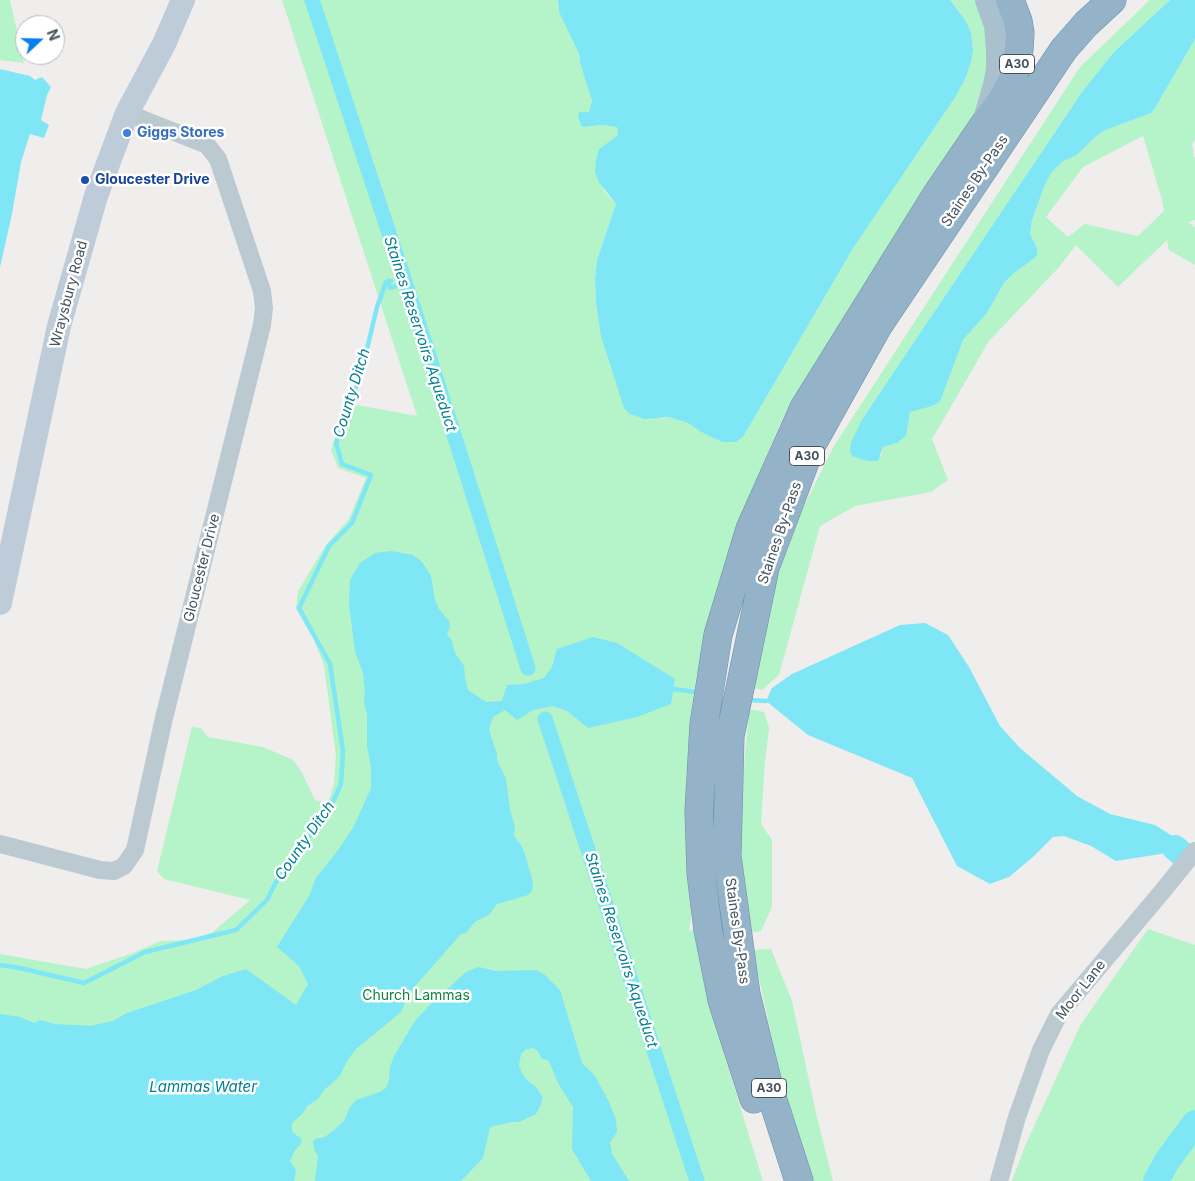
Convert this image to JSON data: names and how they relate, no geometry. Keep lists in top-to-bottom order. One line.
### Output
{"streets":{"highway":["A30","Staines By-Pass"],"main road":["Wraysbury Road"],"street":["Gloucester Drive","Moor Lane"]},"crossings":[["A30","Staines By-Pass"],["Wraysbury Road","Gloucester Drive"]],"water":["Staines Reservoirs Aqueduct","County Ditch","Lammas Water"],"parks":["Church Lammas"],"places":["Giggs Stores","Gloucester Drive"],"north":"right"}
